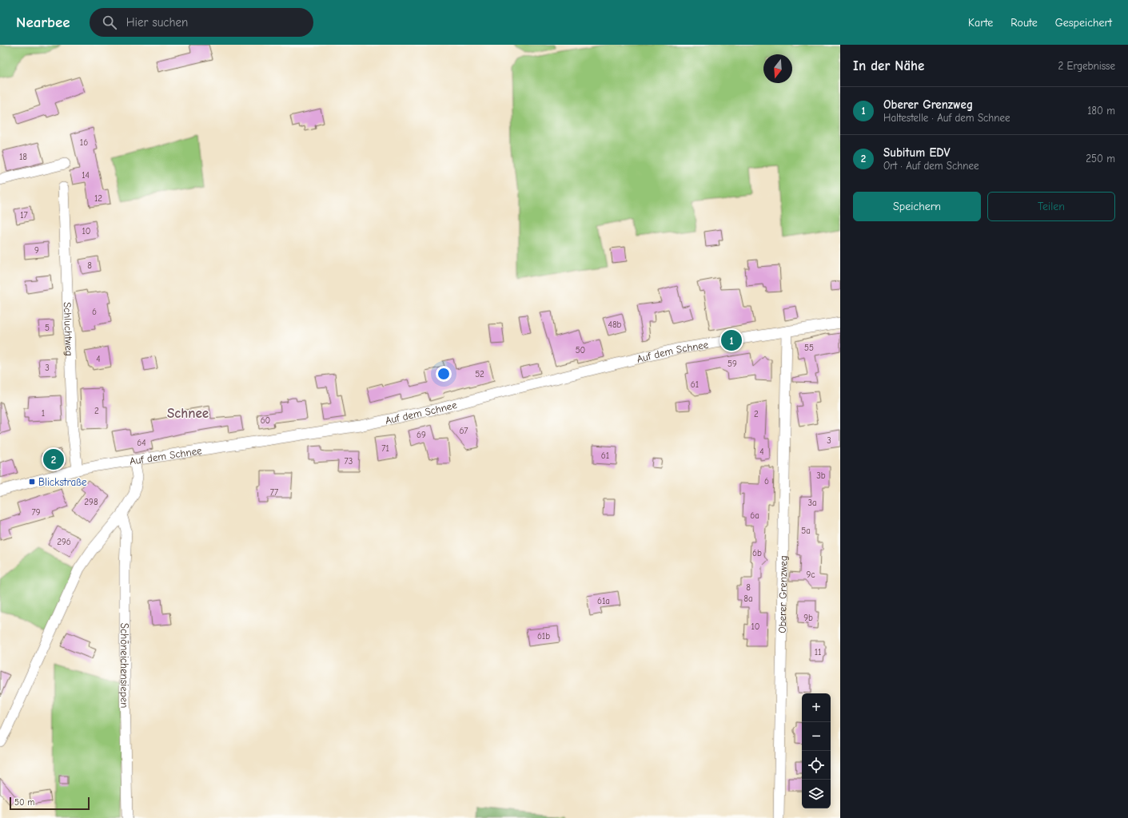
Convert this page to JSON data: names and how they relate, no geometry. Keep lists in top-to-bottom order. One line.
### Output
{"streets":{"street":["Schluchtweg","Auf dem Schnee","Oberer Grenzweg","Schöneichensiepen"]},"crossings":[["Schluchtweg","Auf dem Schnee"],["Auf dem Schnee","Oberer Grenzweg"]],"districts":["Schnee"],"places":{"transit":["Blickstraße"]},"house_numbers":["16","18","14","12","17","10","9","8","6","48b","5","55","50","4","59","3","52","61","2","1","2","60","67","69","3","64","71","4","61","73","3b","6","77","298","3a","79","6a","5a","296","6b","9c","8","8a","61a","9b","10","61b","11"],"scale_bar":"50 m","north":"bottom","page":{"header":"Nearbee","search":"Hier suchen","nav":["Karte","Route","Gespeichert"],"heading":["In der Nähe","2 Ergebnisse"],"list":[{"mark":"1","name":"Oberer Grenzweg","note":"Haltestelle · Auf dem Schnee","value":"180 m"},{"mark":"2","name":"Subitum EDV","note":"Ort · Auf dem Schnee","value":"250 m"}],"buttons":["Speichern","Teilen"],"pins":["1","2"],"map_buttons":["+","−"],"scale":"50 m"}}
